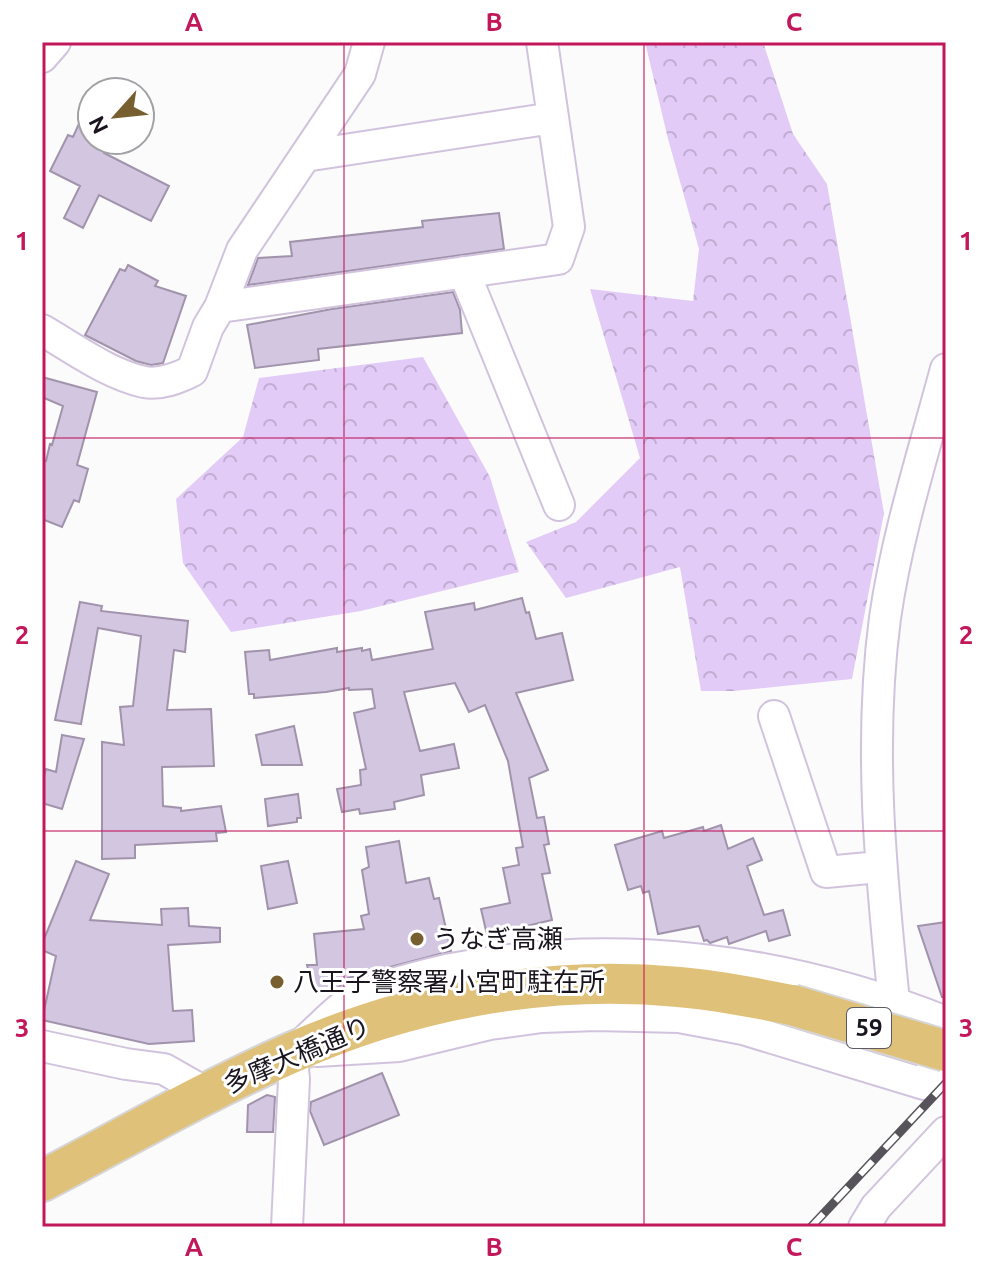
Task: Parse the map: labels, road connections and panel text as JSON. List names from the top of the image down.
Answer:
{
  "streets": {
    "main road": ["59", "多摩大橋通り"]
  },
  "places": ["うなぎ高瀬", "八王子警察署小宮町駐在所"],
  "north": "bottom left",
  "grid": {
    "columns": ["A", "B", "C"],
    "rows": ["1", "2", "3"]
  }
}
